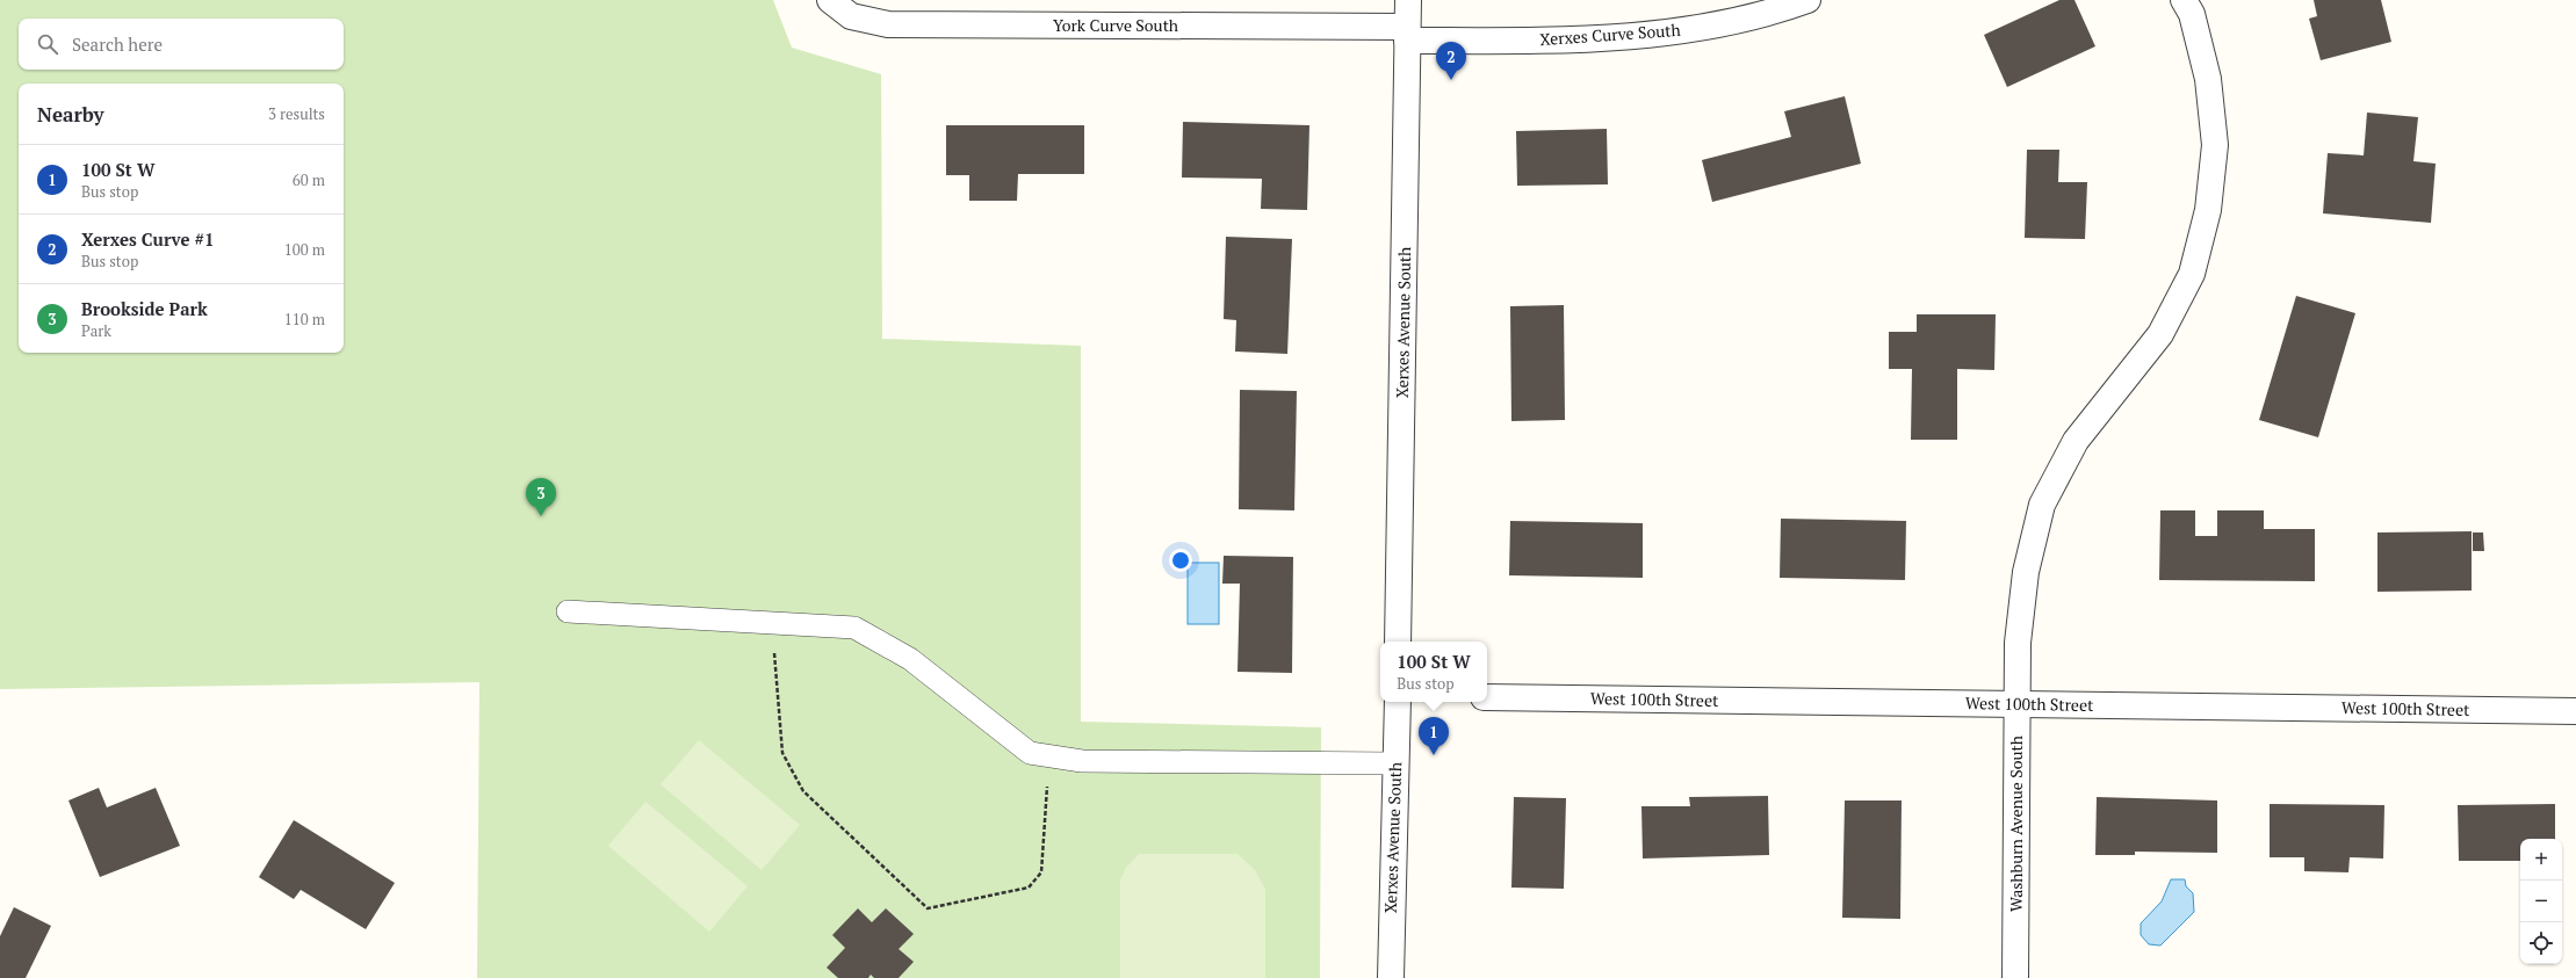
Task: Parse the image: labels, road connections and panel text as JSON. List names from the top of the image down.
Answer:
{
  "streets": {
    "street": [
      "York Curve South",
      "Xerxes Curve South",
      "Xerxes Avenue South",
      "West 100th Street",
      "Washburn Avenue South"
    ]
  },
  "crossings": [
    ["York Curve South", "Xerxes Curve South"],
    ["York Curve South", "Xerxes Avenue South"],
    ["Xerxes Curve South", "Xerxes Avenue South"],
    ["West 100th Street", "Washburn Avenue South"]
  ],
  "page": {
    "search": "Search here",
    "pins": ["2", "3", "1"],
    "heading": ["Nearby", "3 results"],
    "list": [
      {
        "mark": "1",
        "name": "100 St W",
        "note": "Bus stop",
        "value": "60 m"
      },
      {
        "mark": "2",
        "name": "Xerxes Curve #1",
        "note": "Bus stop",
        "value": "100 m"
      },
      {
        "mark": "3",
        "name": "Brookside Park",
        "note": "Park",
        "value": "110 m"
      }
    ],
    "popup": ["100 St W", "Bus stop"],
    "map_buttons": ["+", "−"]
  }
}
